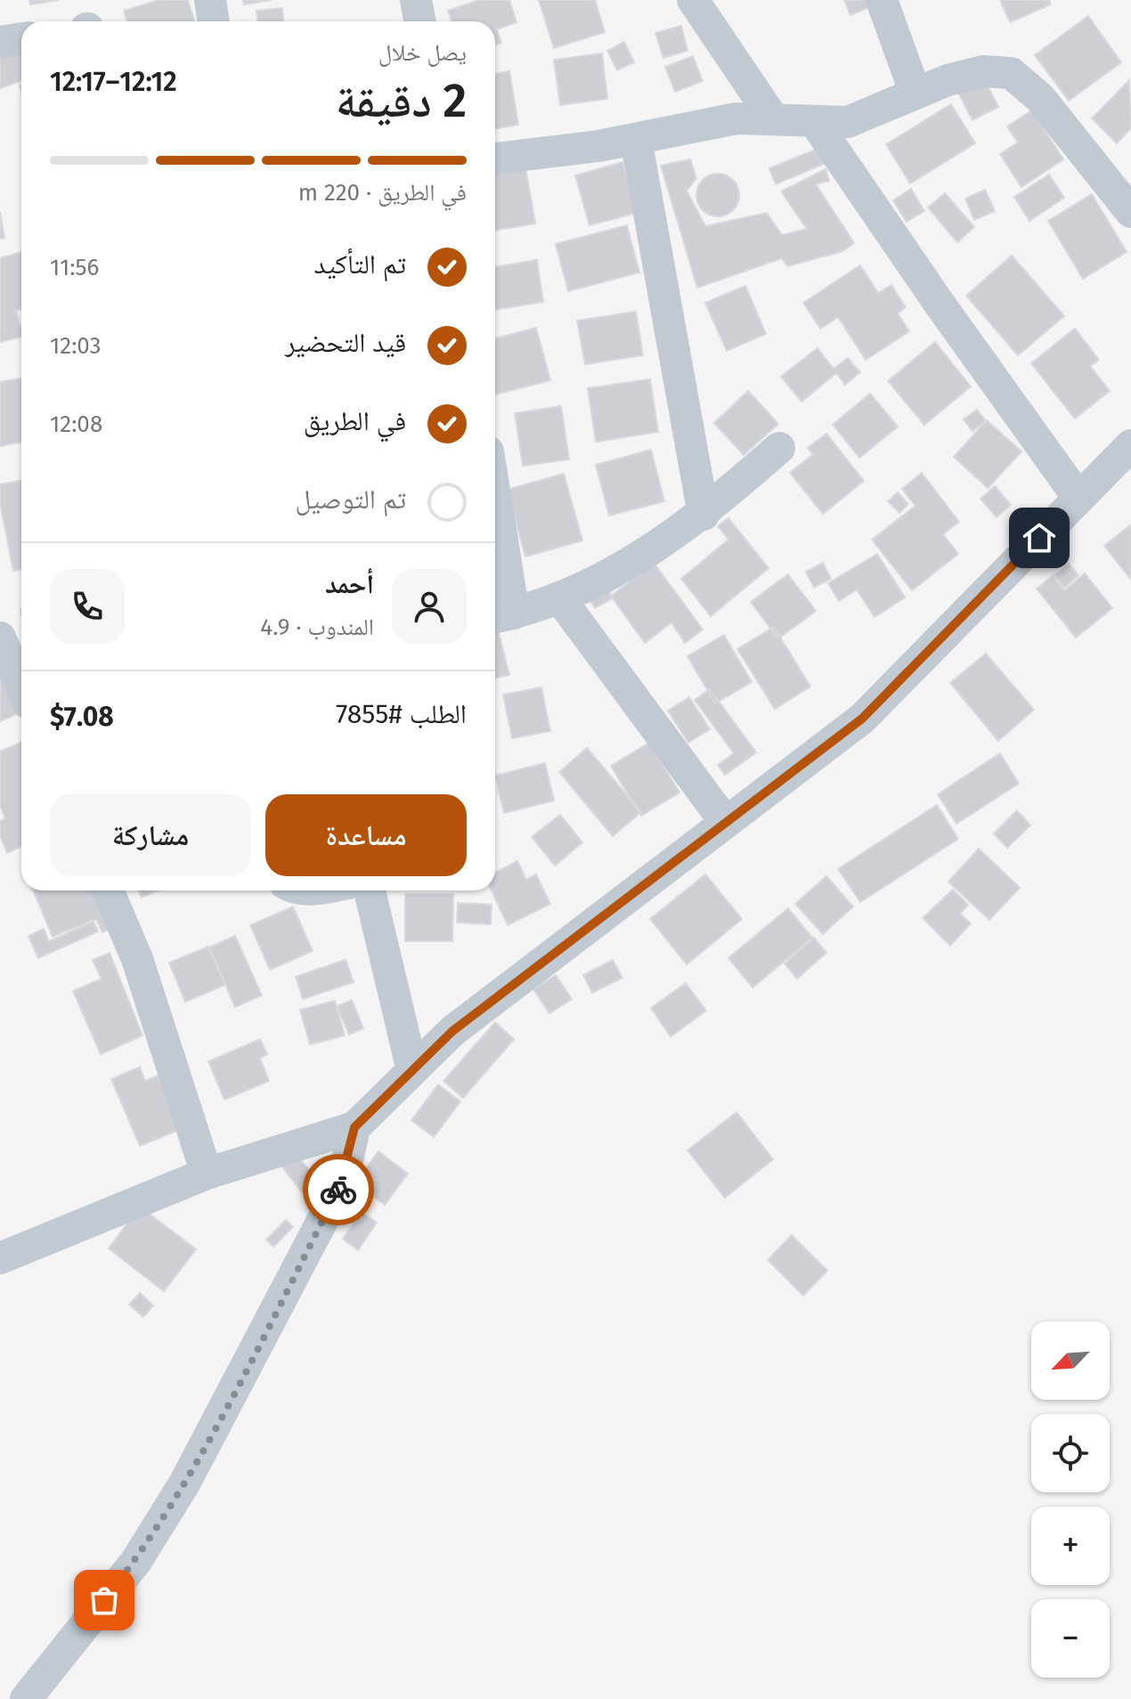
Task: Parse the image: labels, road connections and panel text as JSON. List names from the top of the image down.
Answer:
{
  "north": "bottom left",
  "page": {
    "heading": ["2 دقيقة", "يصل خلال", "12:12–12:17"],
    "panel": [
      "أحمد",
      "المندوب · 4.9",
      "الطلب #7855",
      "$7.08"
    ],
    "bar": "في الطريق · 220 m",
    "list": [
      ["تم التأكيد", "11:56"],
      ["قيد التحضير", "12:03"],
      ["في الطريق", "12:08"],
      "تم التوصيل"
    ],
    "buttons": ["مساعدة", "مشاركة"],
    "map_buttons": ["+", "−"]
  }
}
